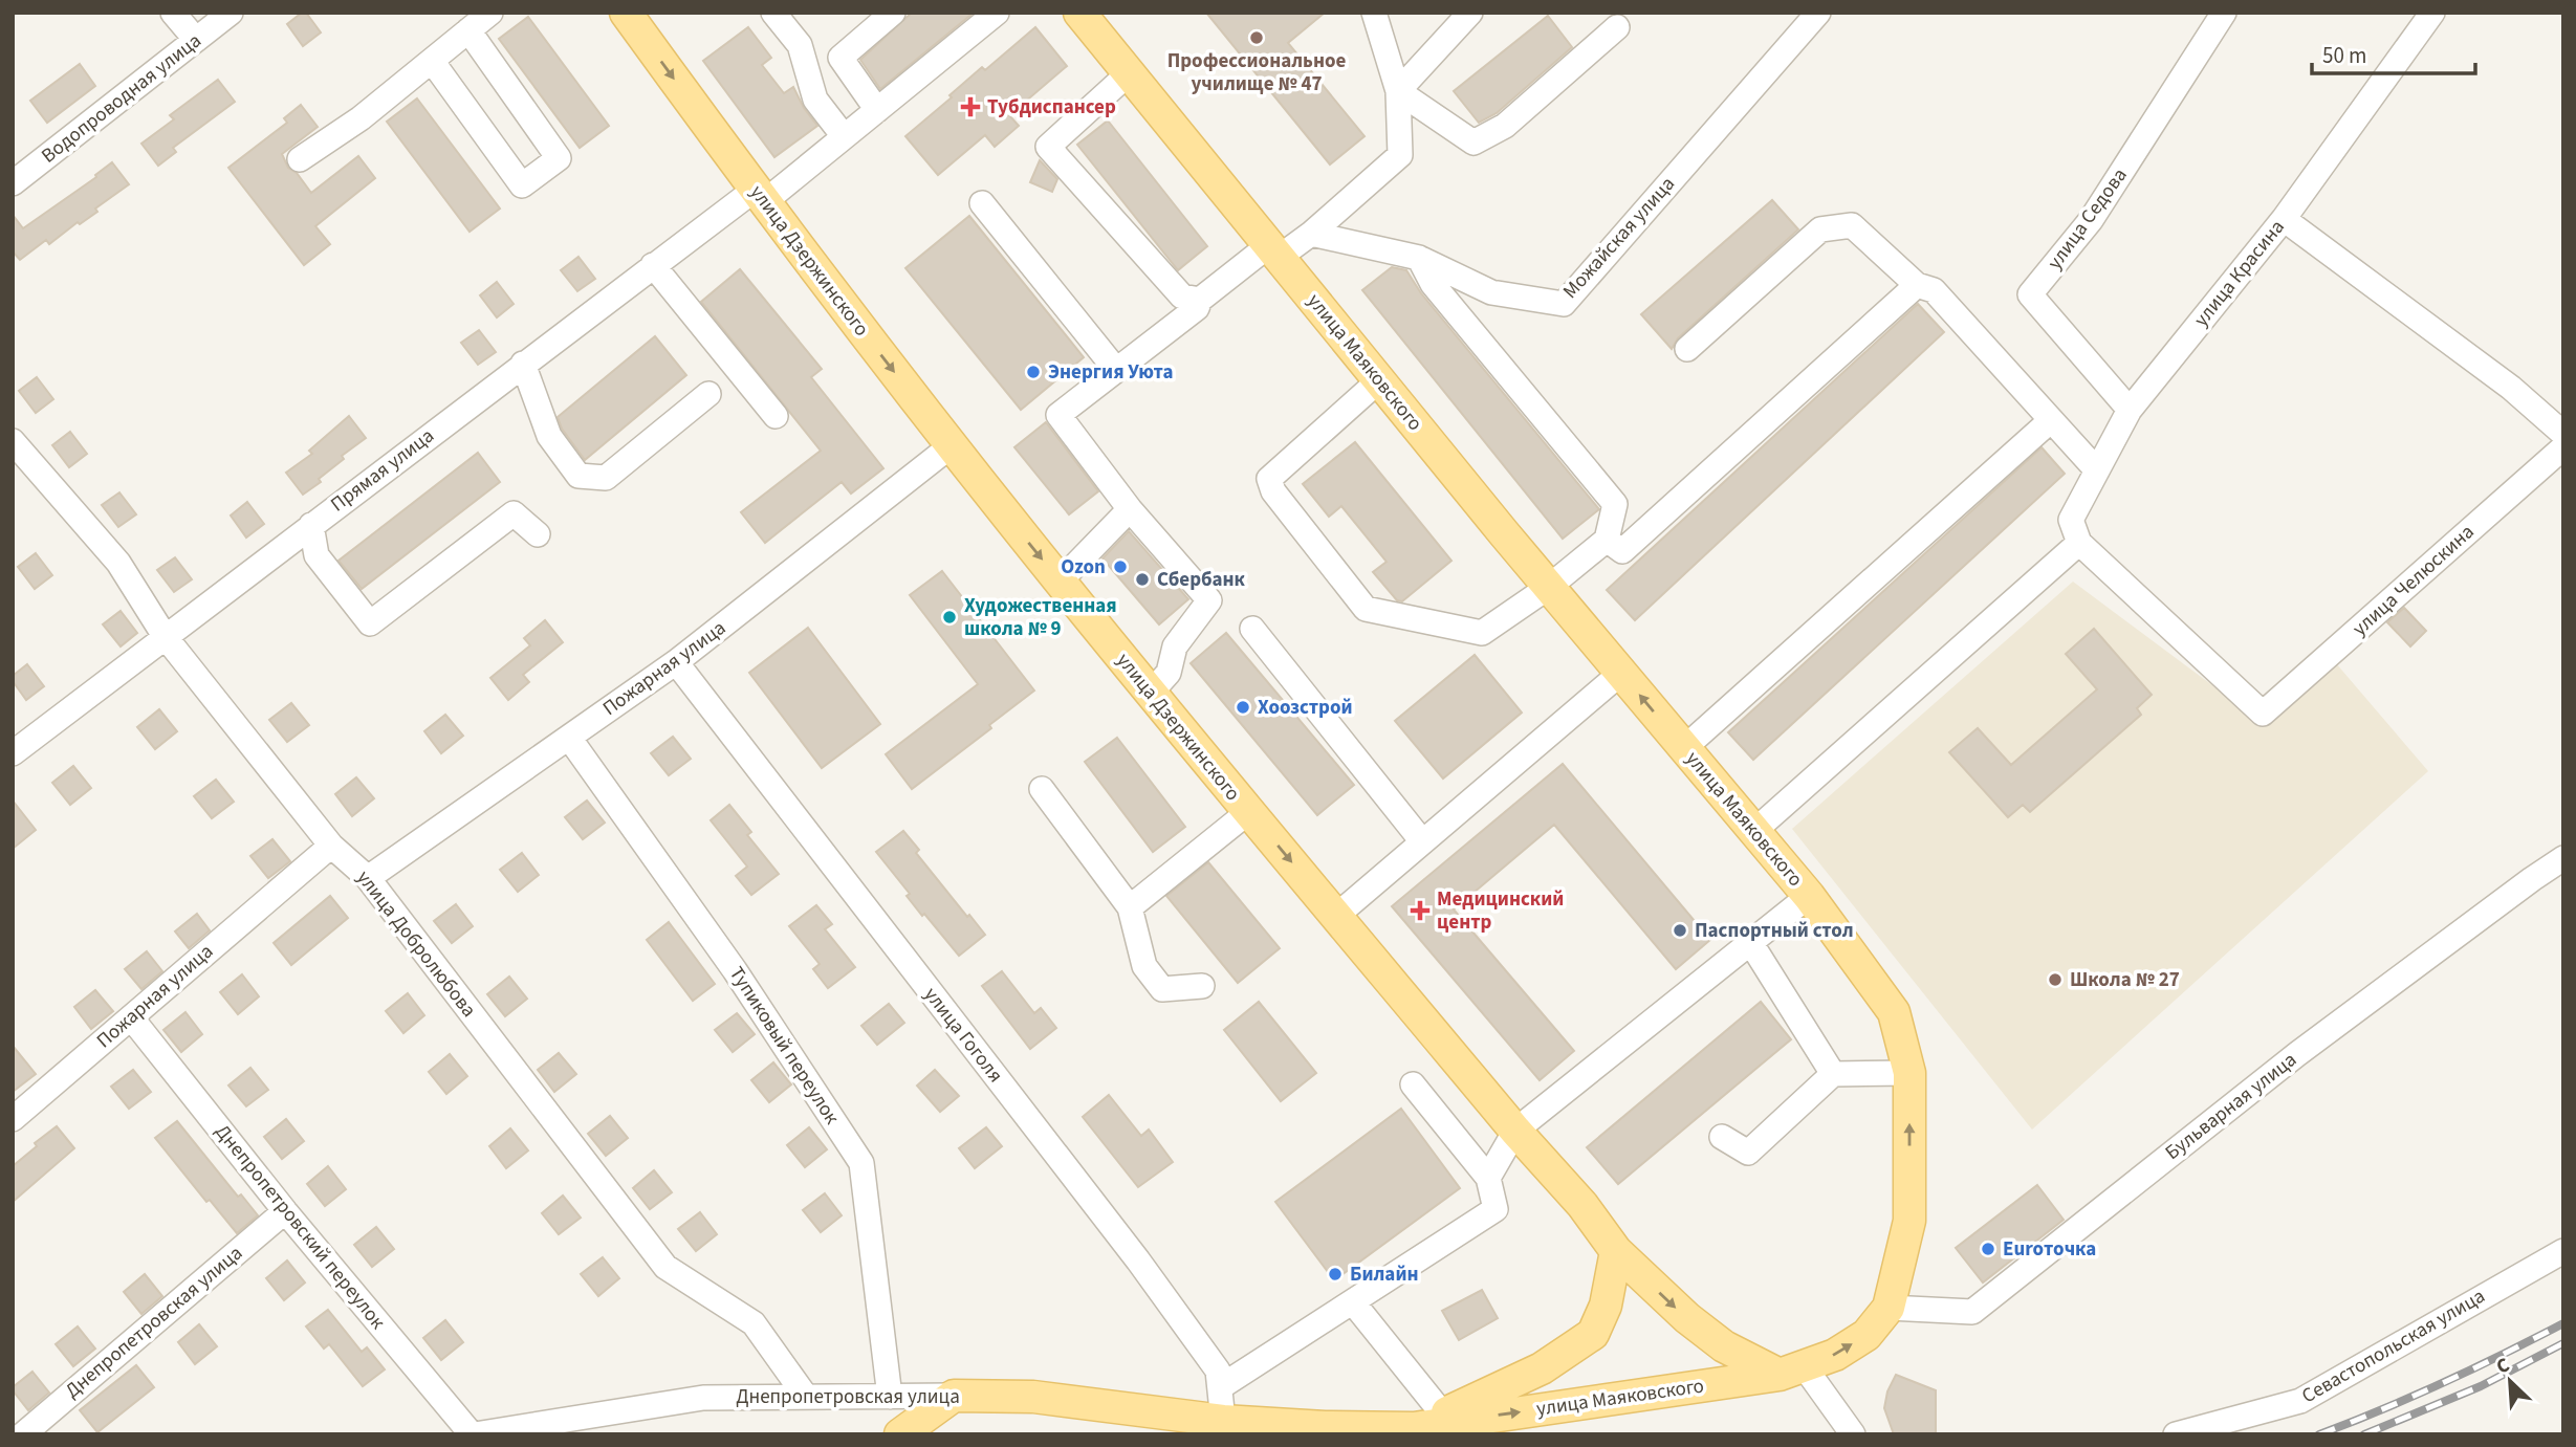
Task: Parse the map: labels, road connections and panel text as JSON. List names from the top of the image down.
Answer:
{
  "streets": {
    "main road": ["улица Дзержинского", "улица Маяковского", "Днепропетровская улица"],
    "street": [
      "Водопроводная улица",
      "улица Седова",
      "Можайская улица",
      "улица Красина",
      "Прямая улица",
      "улица Челюскина",
      "Пожарная улица",
      "улица Добролюбова",
      "улица Гоголя",
      "Тупиковый переулок",
      "Бульварная улица",
      "Днепропетровский переулок",
      "Севастопольская улица"
    ]
  },
  "crossings": [
    ["улица Седова", "улица Красина"],
    ["улица Дзержинского", "улица Маяковского"],
    ["улица Дзержинского", "Прямая улица"],
    ["улица Дзержинского", "Пожарная улица"],
    ["улица Красина", "улица Челюскина"],
    ["улица Маяковского", "улица Гоголя"],
    ["улица Маяковского", "Бульварная улица"],
    ["улица Маяковского", "Днепропетровская улица"],
    ["Прямая улица", "улица Добролюбова"],
    ["Пожарная улица", "улица Добролюбова"],
    ["Пожарная улица", "улица Гоголя"],
    ["Пожарная улица", "Тупиковый переулок"],
    ["Пожарная улица", "Днепропетровский переулок"],
    ["улица Добролюбова", "Днепропетровская улица"],
    ["улица Гоголя", "Днепропетровская улица"],
    ["Тупиковый переулок", "Днепропетровская улица"],
    ["Днепропетровский переулок", "Днепропетровская улица"]
  ],
  "one_way": ["улица Дзержинского"],
  "places": {
    "other": [
      "Профессиональное училище № 47",
      "Энергия Уюта",
      "Ozon",
      "Сбербанк",
      "Художественная школа № 9",
      "Хоозстрой",
      "Паспортный стол",
      "Школа № 27",
      "Euroточка",
      "Билайн"
    ],
    "health": ["Тубдиспансер", "Медицинский центр"]
  },
  "scale_bar": "50 m",
  "north": "top left"
}
